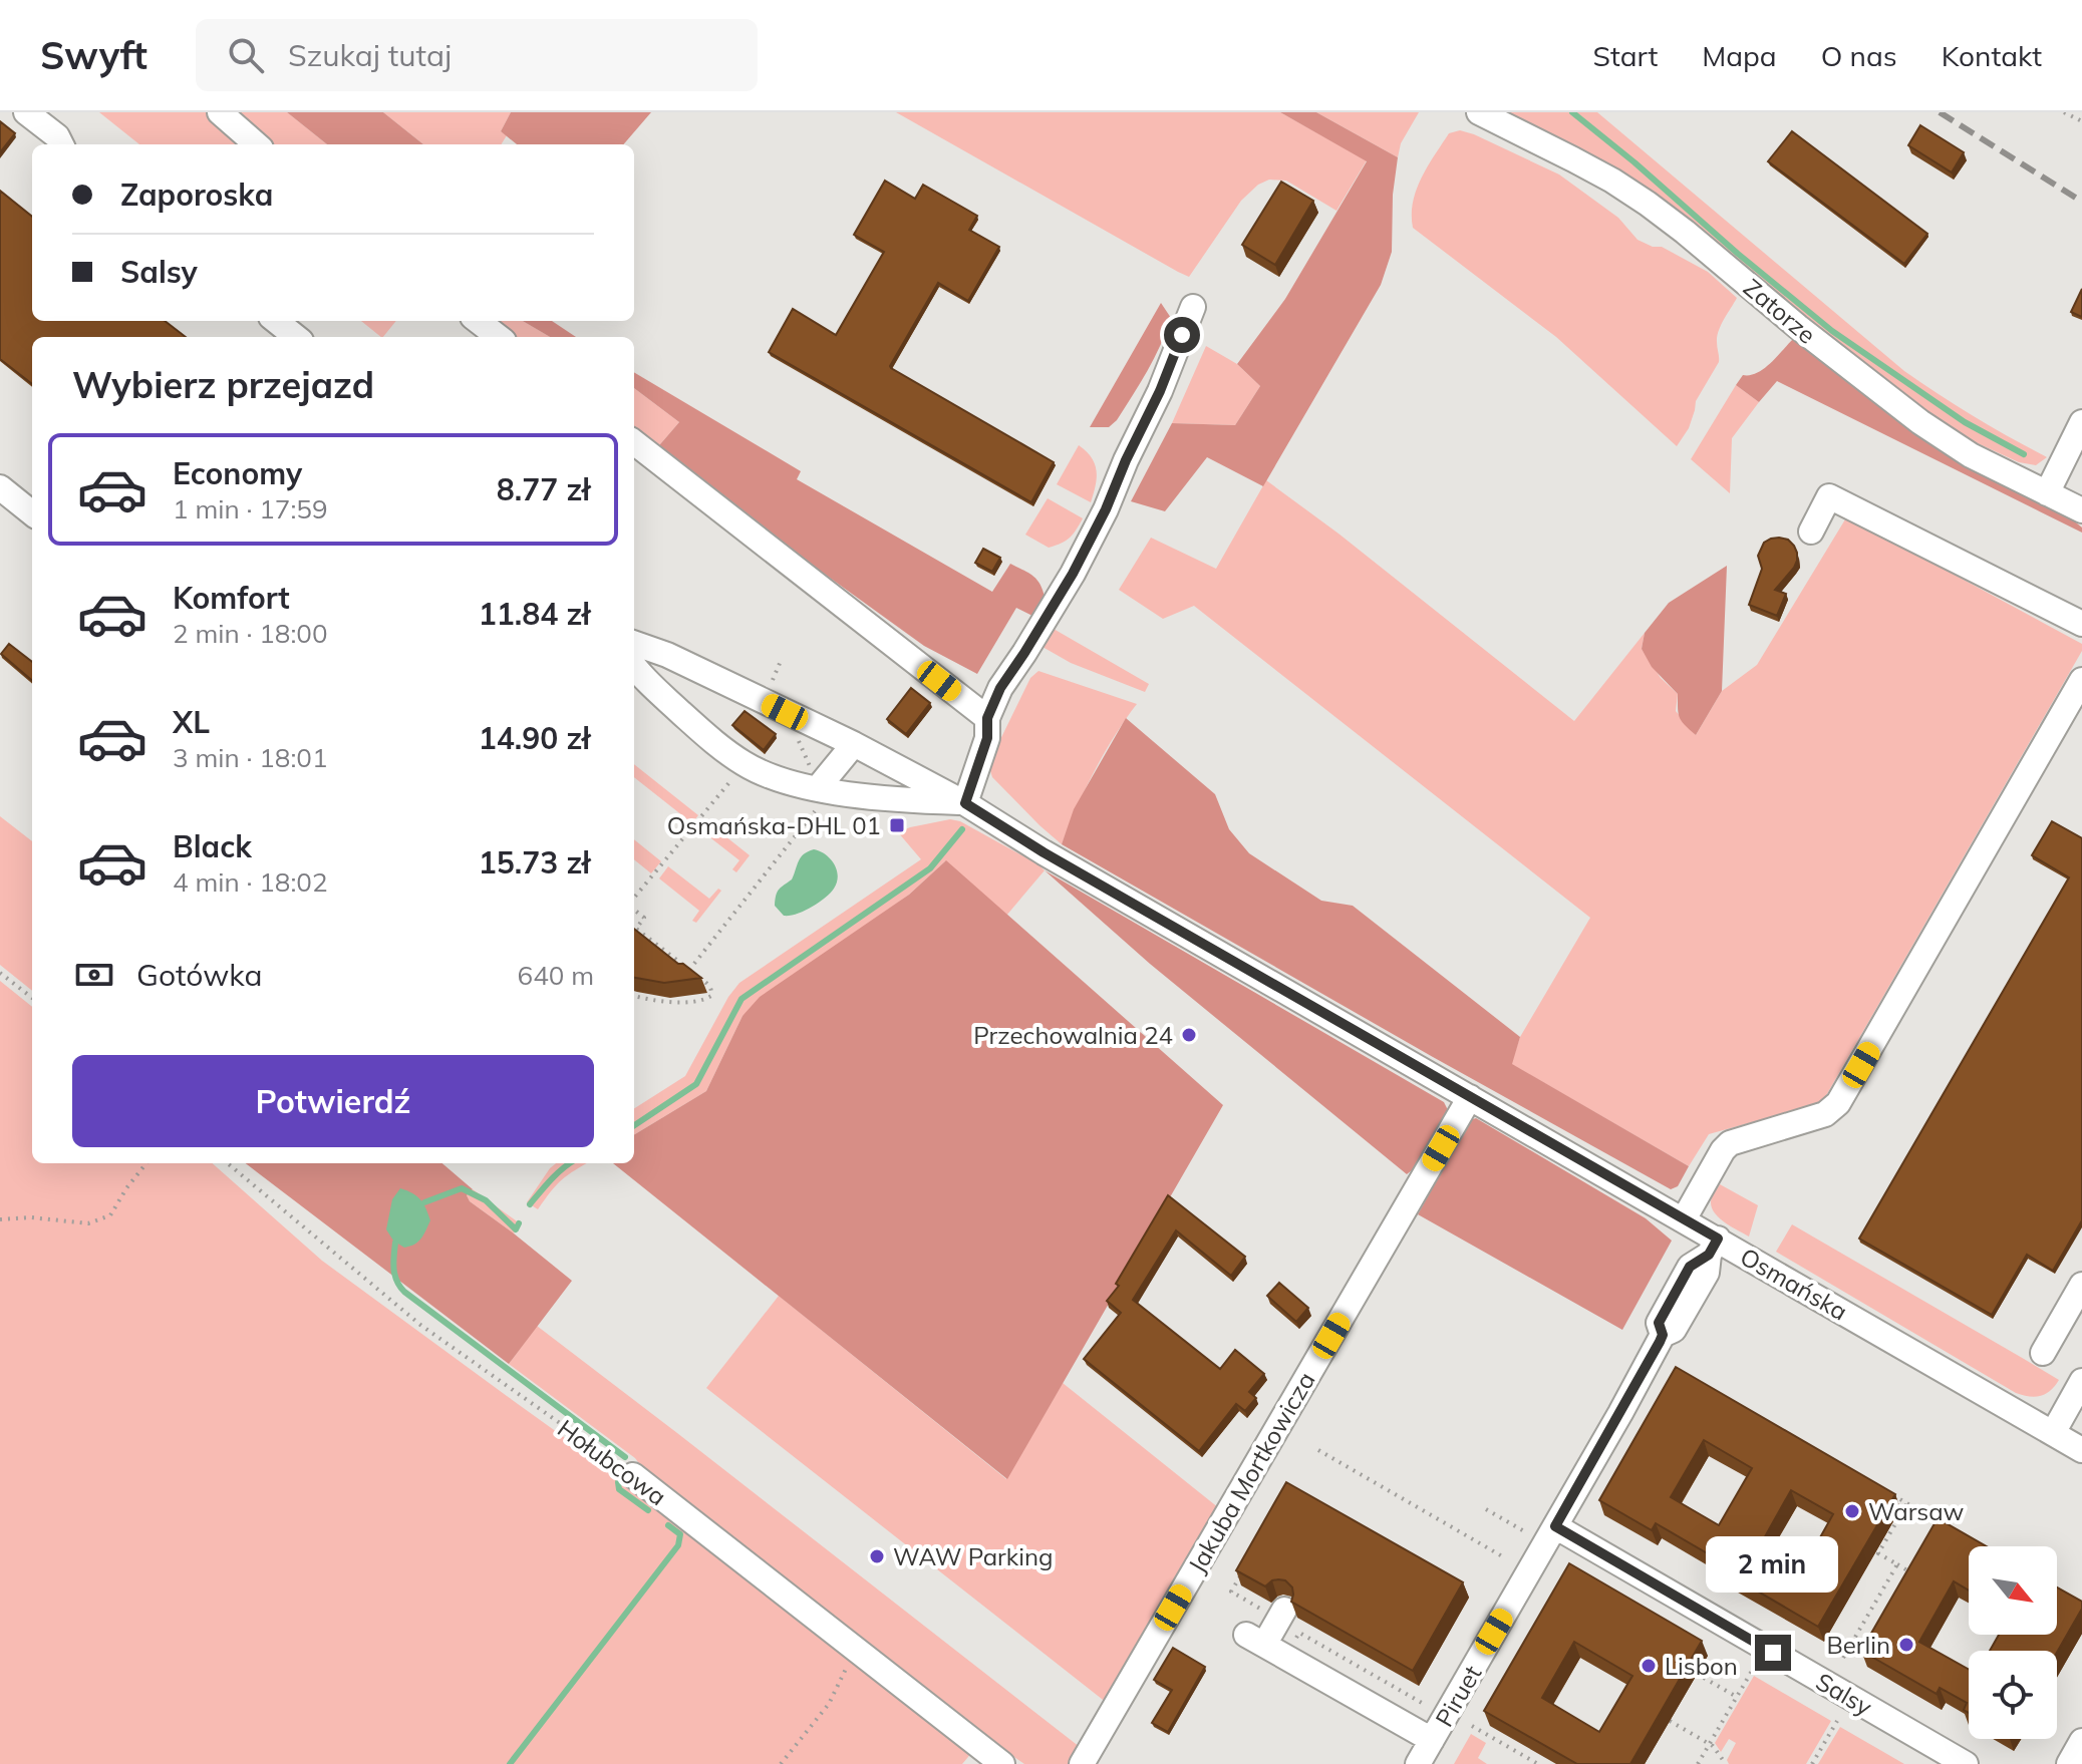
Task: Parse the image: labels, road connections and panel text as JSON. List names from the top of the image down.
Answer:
{
  "streets": {
    "street": [
      "Zatorze",
      "Osmańska",
      "Hołubcowa",
      "Jakuba Mortkowicza",
      "Salsy",
      "Piruet"
    ]
  },
  "crossings": [
    ["Osmańska", "Jakuba Mortkowicza"],
    ["Osmańska", "Piruet"],
    ["Salsy", "Piruet"]
  ],
  "places": {
    "transit": ["Osmańska-DHL 01"],
    "other": [
      "Przechowalnia 24",
      "Warsaw",
      "WAW Parking",
      "Berlin",
      "Lisbon"
    ]
  },
  "north": "bottom right",
  "page": {
    "header": "Swyft",
    "search": "Szukaj tutaj",
    "nav": [
      "Start",
      "Mapa",
      "O nas",
      "Kontakt"
    ],
    "banner": ["Zaporoska", "Salsy"],
    "heading": "Wybierz przejazd",
    "list": [
      {
        "name": "Economy",
        "note": "1 min · 17:59",
        "value": "8.77 zł"
      },
      {
        "name": "Komfort",
        "note": "2 min · 18:00",
        "value": "11.84 zł"
      },
      {
        "name": "XL",
        "note": "3 min · 18:01",
        "value": "14.90 zł"
      },
      {
        "name": "Black",
        "note": "4 min · 18:02",
        "value": "15.73 zł"
      }
    ],
    "pay": ["Gotówka", "640 m"],
    "buttons": "Potwierdź",
    "bubble": "2 min"
  }
}
